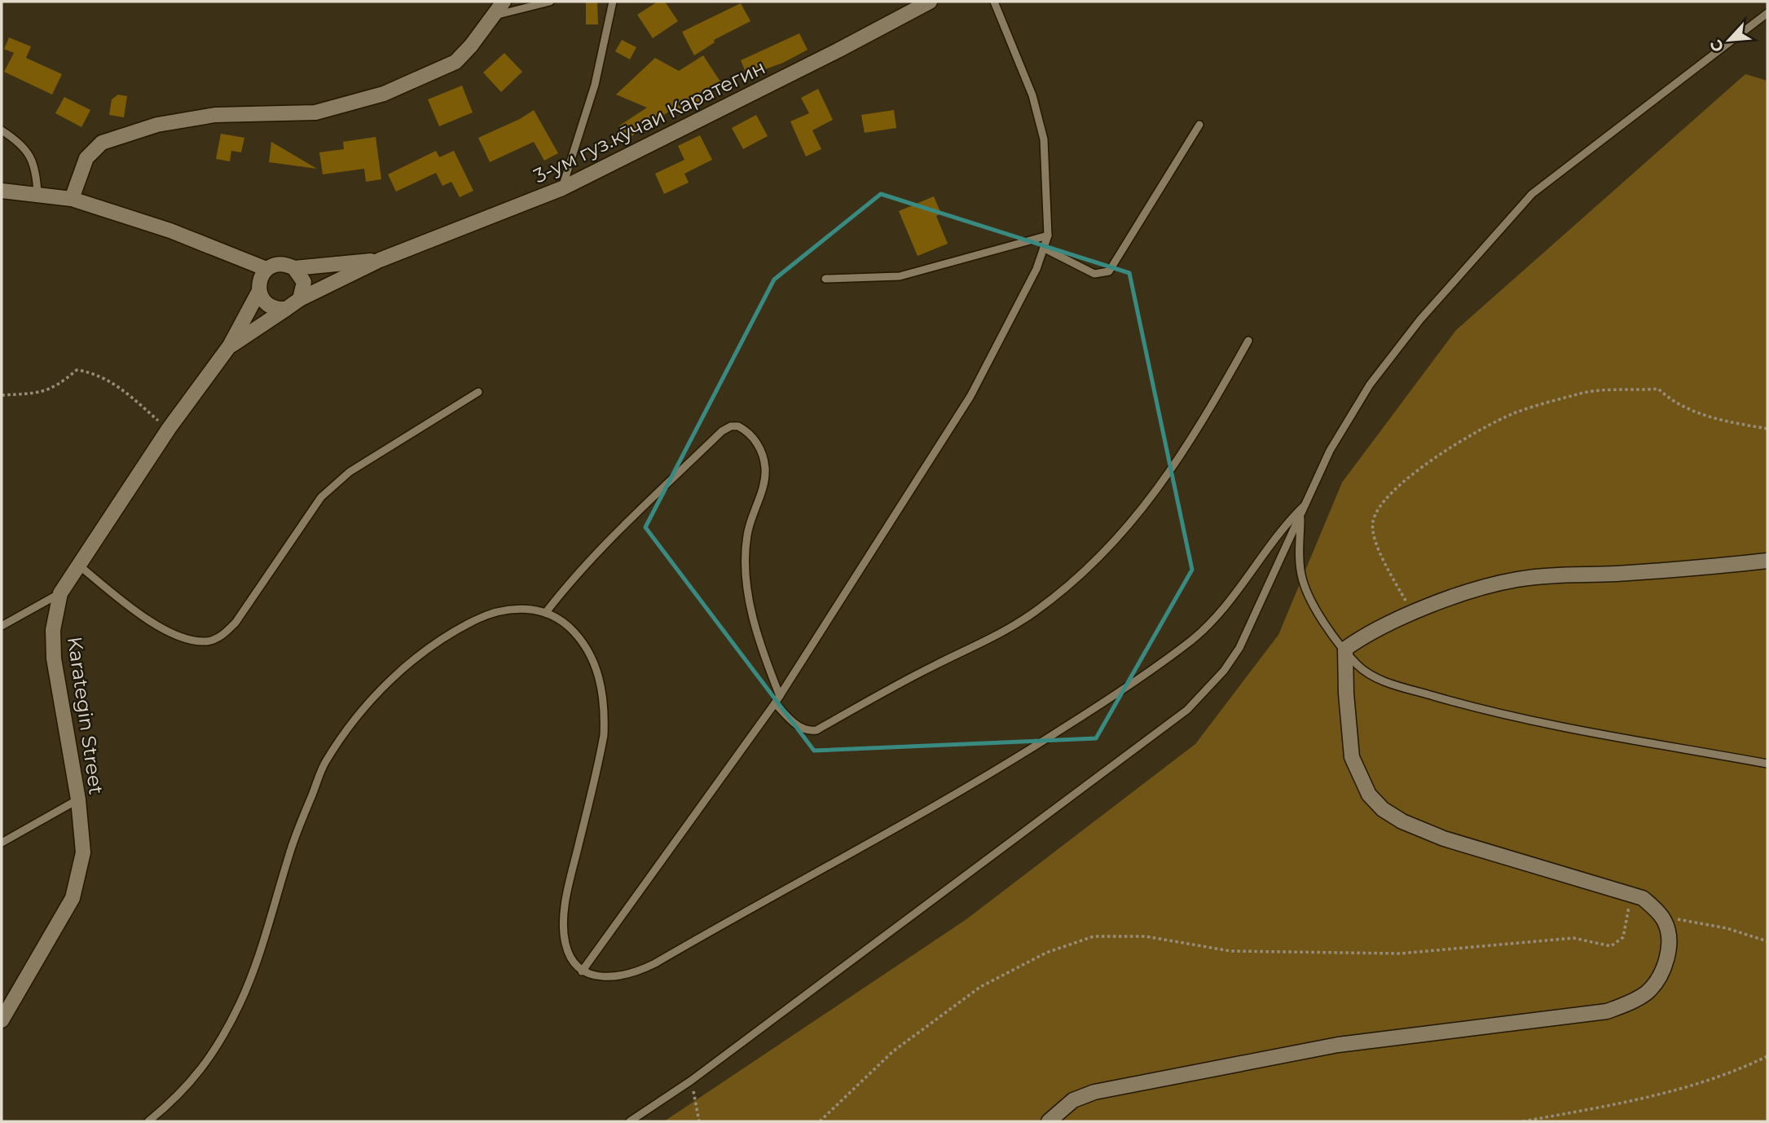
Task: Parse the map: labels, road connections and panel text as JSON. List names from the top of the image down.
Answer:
{
  "streets": {
    "street": ["3-ум гуз.кӯчаи Каратегин", "Karategin Street"]
  },
  "crossings": [
    ["3-ум гуз.кӯчаи Каратегин", "Karategin Street"]
  ],
  "north": "bottom left"
}
